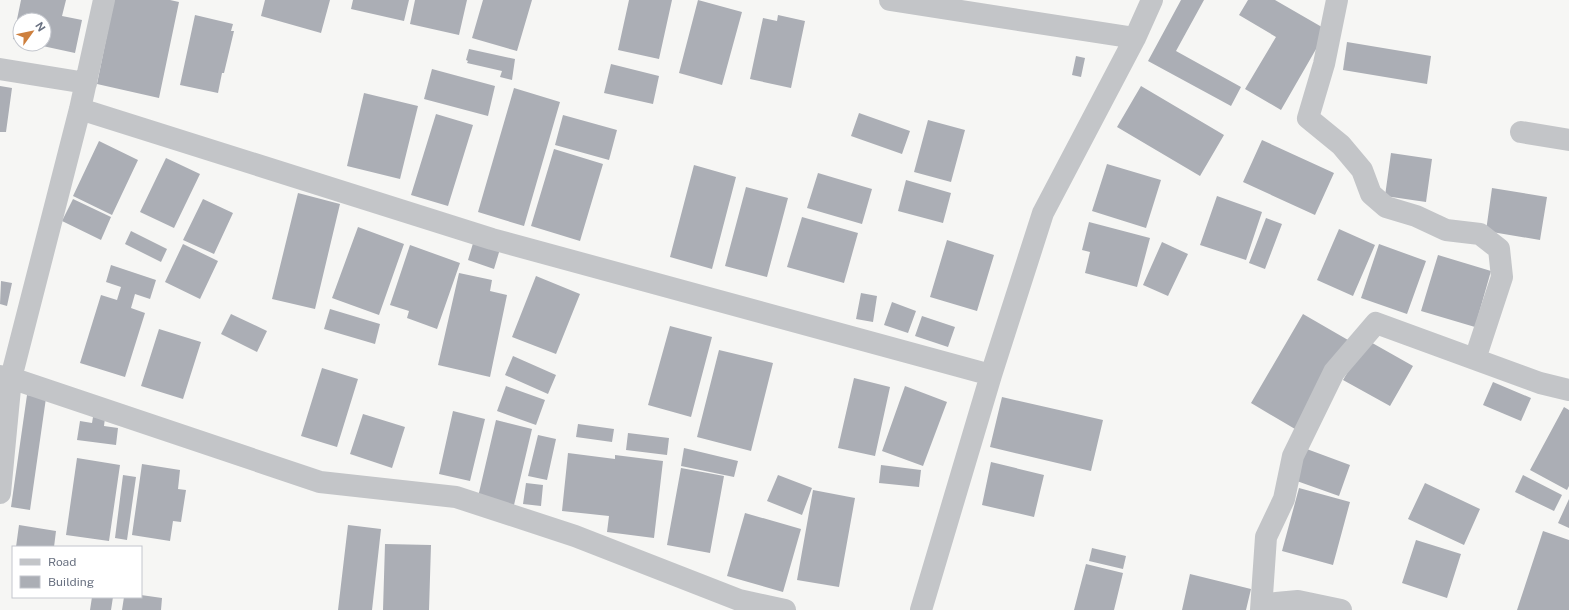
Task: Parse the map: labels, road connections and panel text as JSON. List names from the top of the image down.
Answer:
{
  "legend": ["Road", "Building"],
  "north": "top right"
}
